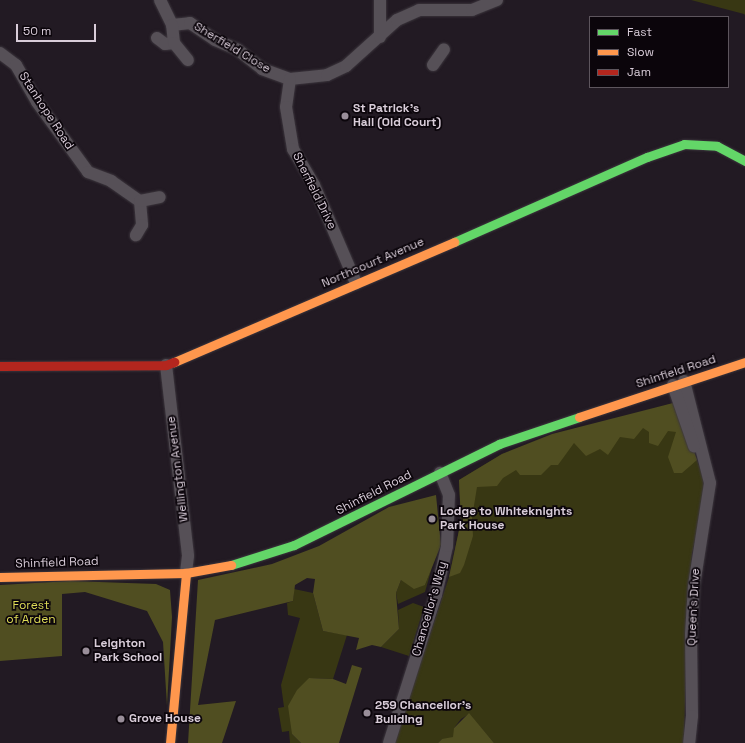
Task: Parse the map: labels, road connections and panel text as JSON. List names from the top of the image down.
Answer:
{
  "streets": {
    "street": [
      "Sherfield Close",
      "Stanhope Road",
      "Sherfield Drive",
      "Northcourt Avenue",
      "Shinfield Road",
      "Wellington Avenue",
      "Queen's Drive",
      "Chancellor's Way"
    ]
  },
  "crossings": [
    ["Sherfield Close", "Sherfield Drive"],
    ["Sherfield Drive", "Northcourt Avenue"],
    ["Northcourt Avenue", "Wellington Avenue"],
    ["Shinfield Road", "Wellington Avenue"],
    ["Shinfield Road", "Queen's Drive"],
    ["Shinfield Road", "Chancellor's Way"]
  ],
  "parks": ["Forest of Arden"],
  "places": [
    "St Patrick's Hall (Old Court)",
    "Lodge to Whiteknights Park House",
    "Leighton Park School",
    "259 Chancellor’s Building",
    "Grove House"
  ],
  "legend": ["Fast", "Slow", "Jam"],
  "scale_bar": "50 m"
}
